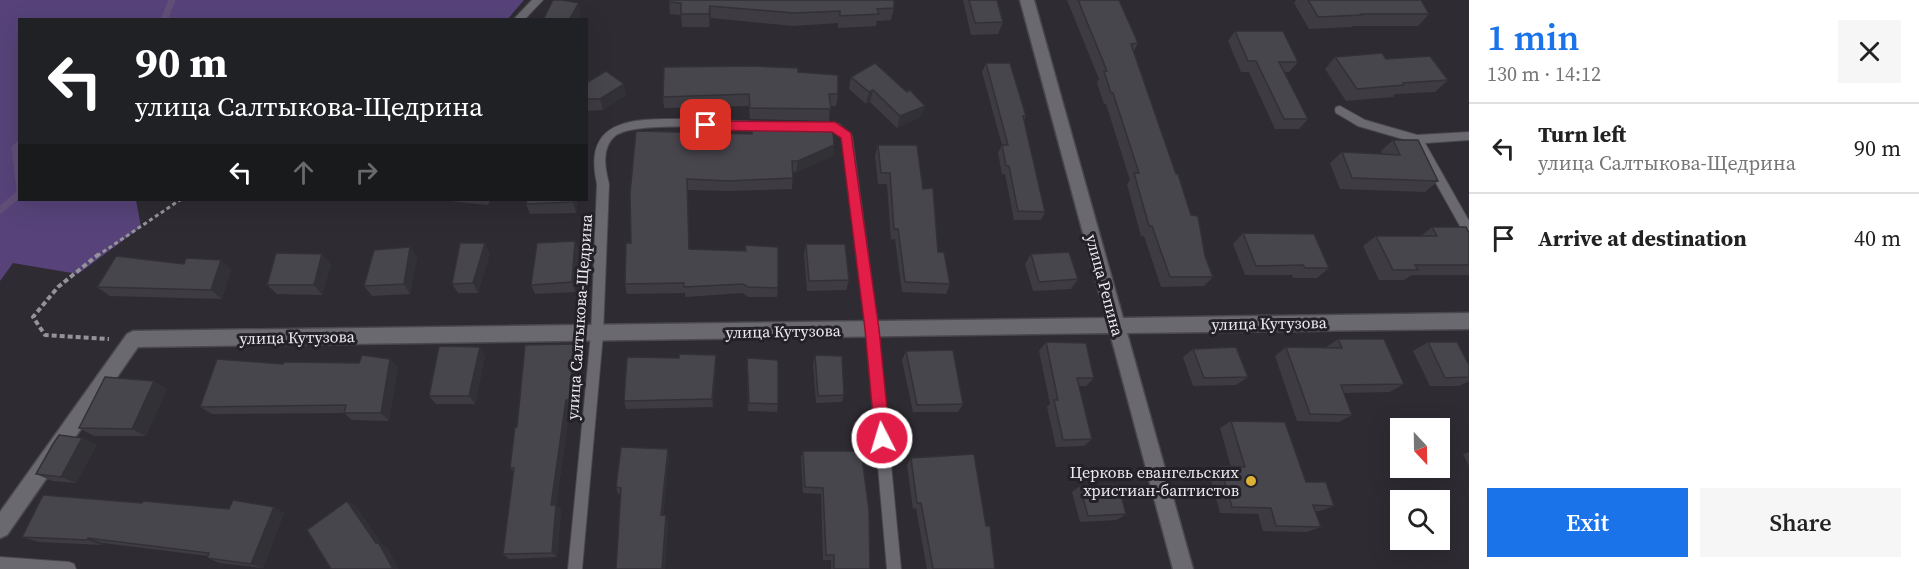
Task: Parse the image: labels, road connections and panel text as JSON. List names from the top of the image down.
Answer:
{
  "streets": {
    "street": ["улица Репина", "улица Кутузова"],
    "lane": ["улица Салтыкова-Щедрина"]
  },
  "crossings": [
    ["улица Репина", "улица Кутузова"],
    ["улица Салтыкова-Щедрина", "улица Кутузова"]
  ],
  "places": ["Церковь евангельских христиан-баптистов"],
  "north": "bottom",
  "page": {
    "heading": ["1 min", "130 m · 14:12"],
    "turn": ["90 m", "улица Салтыкова-Щедрина"],
    "list": [
      {
        "name": "Turn left",
        "note": "улица Салтыкова-Щедрина",
        "value": "90 m"
      },
      {
        "name": "Arrive at destination",
        "value": "40 m"
      }
    ],
    "buttons": ["Exit", "Share"]
  }
}
